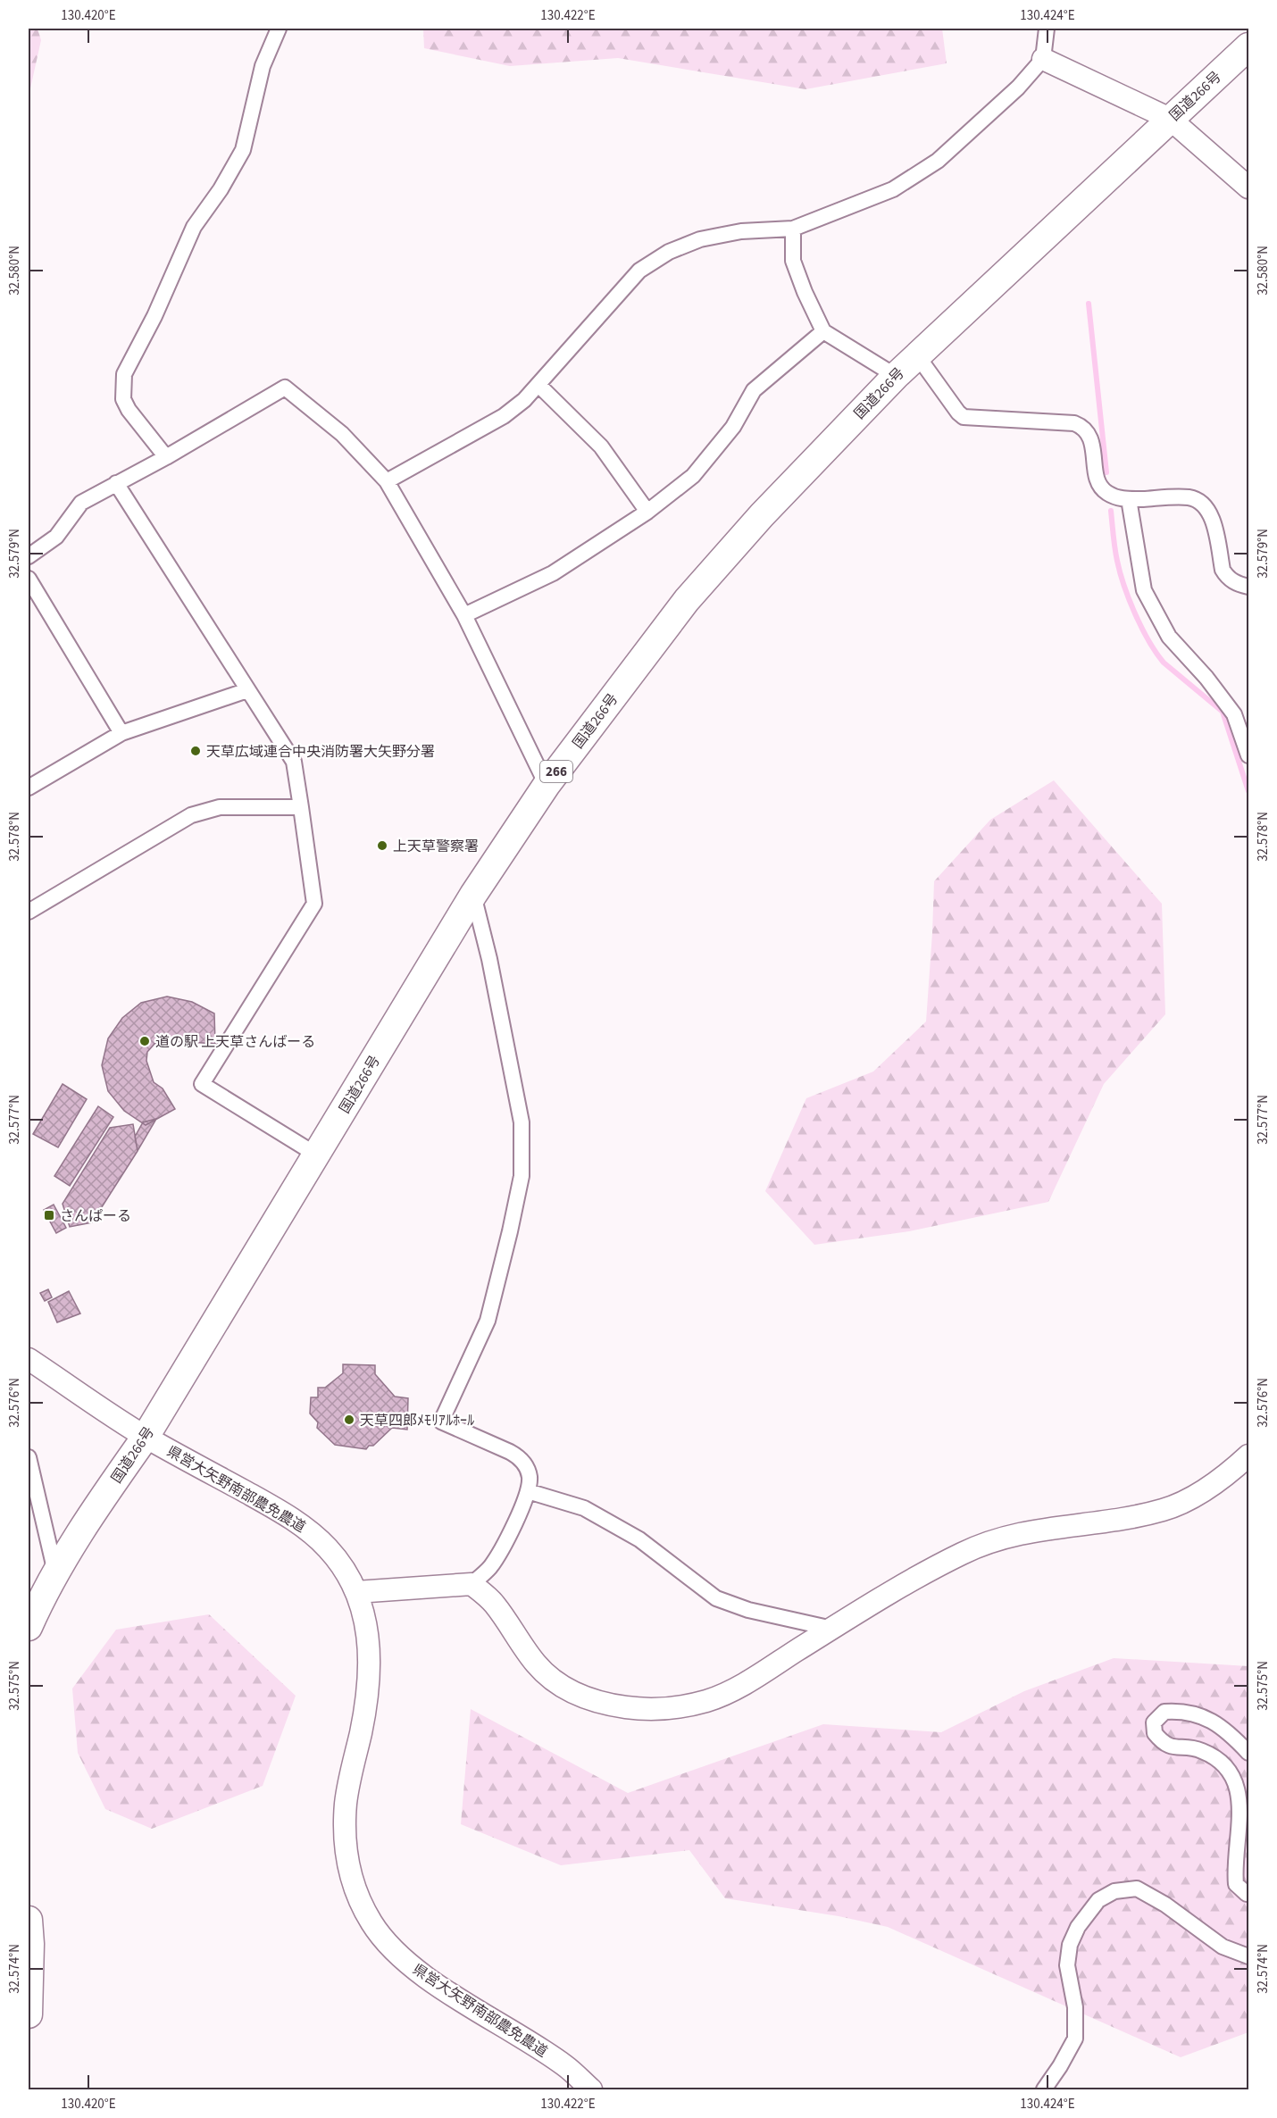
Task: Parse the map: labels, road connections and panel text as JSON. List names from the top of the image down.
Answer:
{
  "streets": {
    "highway": ["国道266号", "266"],
    "street": ["県営大矢野南部農免農道"]
  },
  "crossings": [
    ["国道266号", "県営大矢野南部農免農道"]
  ],
  "places": {
    "other": [
      "天草広域連合中央消防署大矢野分署",
      "上天草警察署",
      "道の駅 上天草さんばーる",
      "天草四郎ﾒﾓﾘｱﾙﾎｰﾙ"
    ],
    "transit": ["さんぱーる"]
  },
  "coordinates": [
    "130.420°E",
    "130.422°E",
    "130.424°E",
    "32.580°N",
    "32.579°N",
    "32.578°N",
    "32.577°N",
    "32.576°N",
    "32.575°N",
    "32.574°N"
  ]
}
